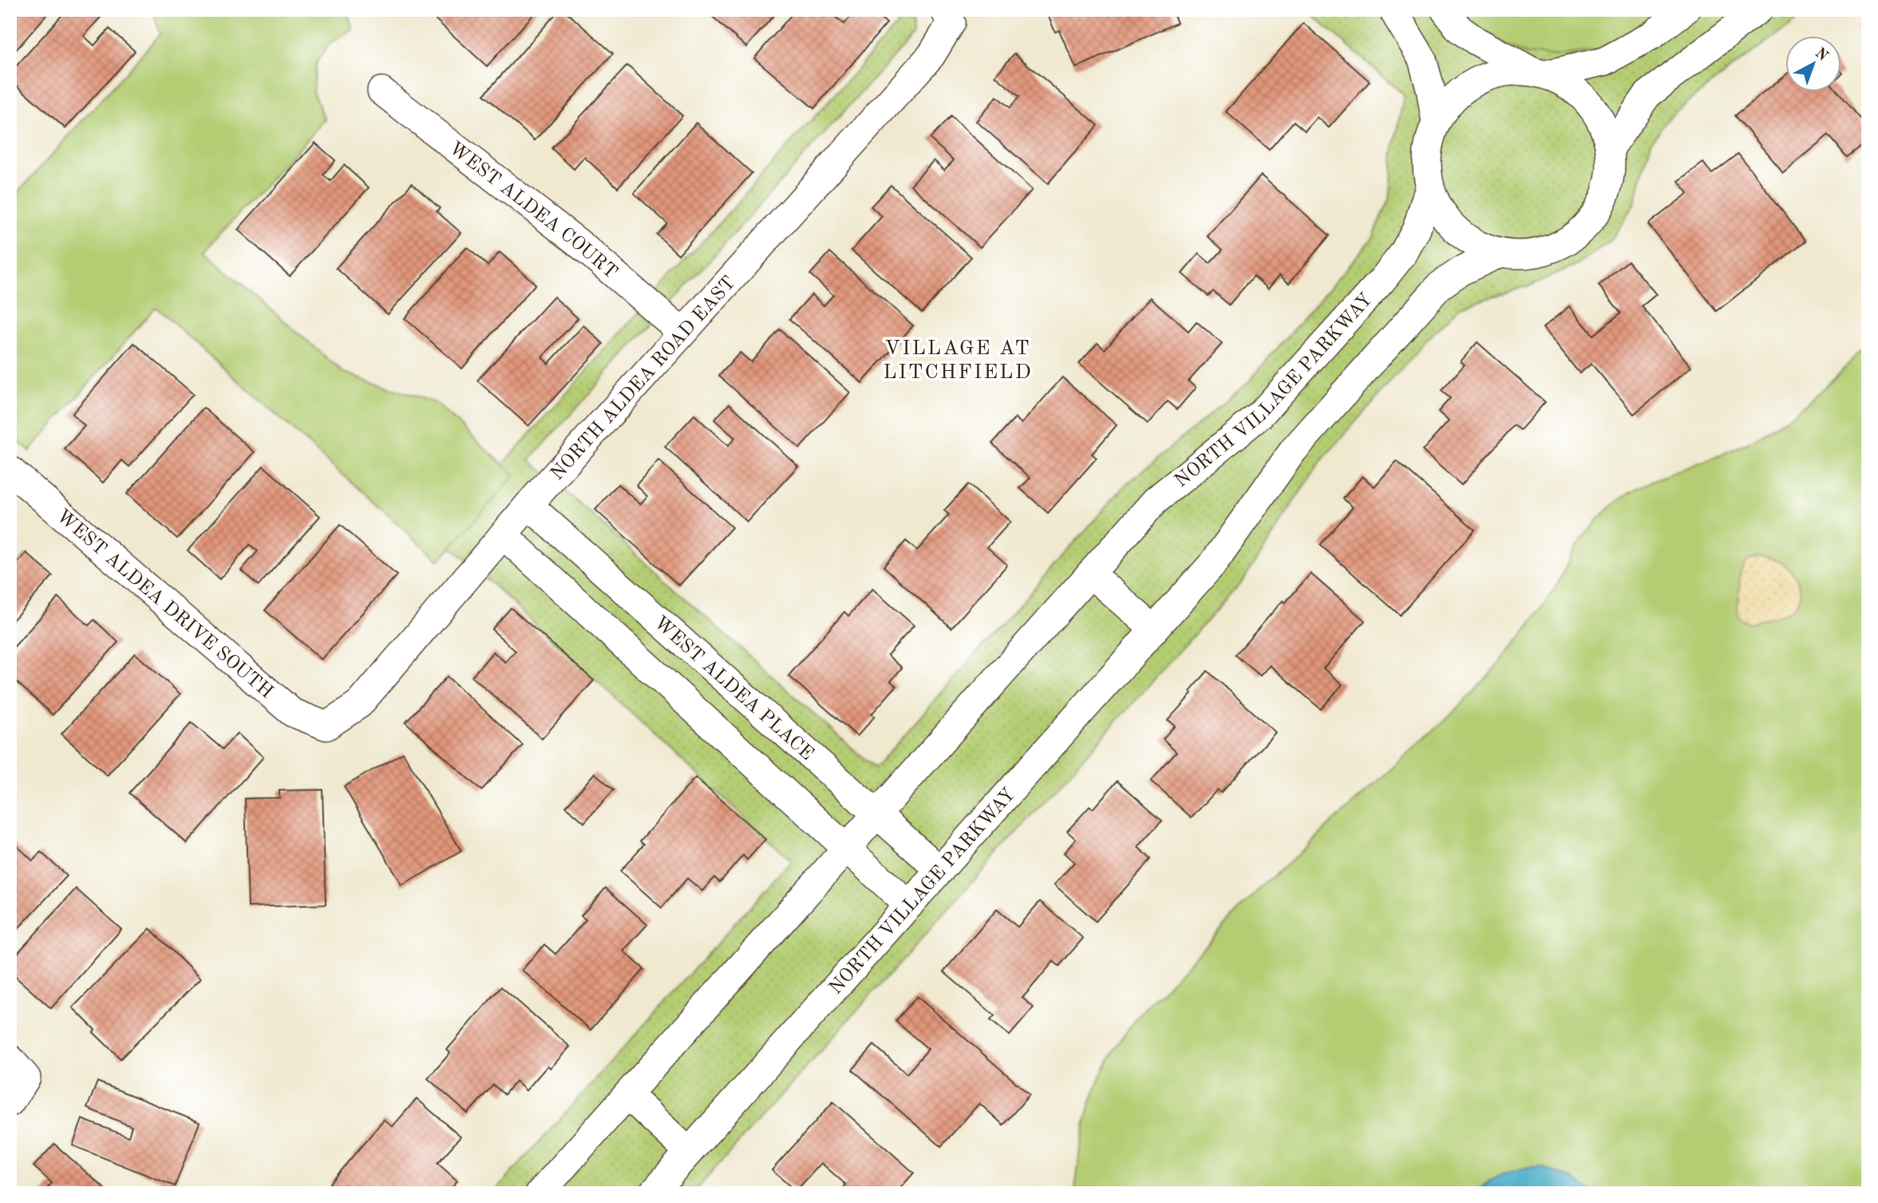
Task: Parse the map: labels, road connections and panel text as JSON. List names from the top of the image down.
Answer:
{
  "streets": {
    "street": [
      "WEST ALDEA COURT",
      "NORTH ALDEA ROAD EAST",
      "NORTH VILLAGE PARKWAY",
      "WEST ALDEA DRIVE SOUTH",
      "WEST ALDEA PLACE"
    ]
  },
  "crossings": [
    ["WEST ALDEA COURT", "NORTH ALDEA ROAD EAST"],
    ["NORTH ALDEA ROAD EAST", "WEST ALDEA DRIVE SOUTH"],
    ["NORTH ALDEA ROAD EAST", "WEST ALDEA PLACE"],
    ["NORTH VILLAGE PARKWAY", "WEST ALDEA PLACE"]
  ],
  "districts": ["VILLAGE AT LITCHFIELD"],
  "north": "top right"
}
